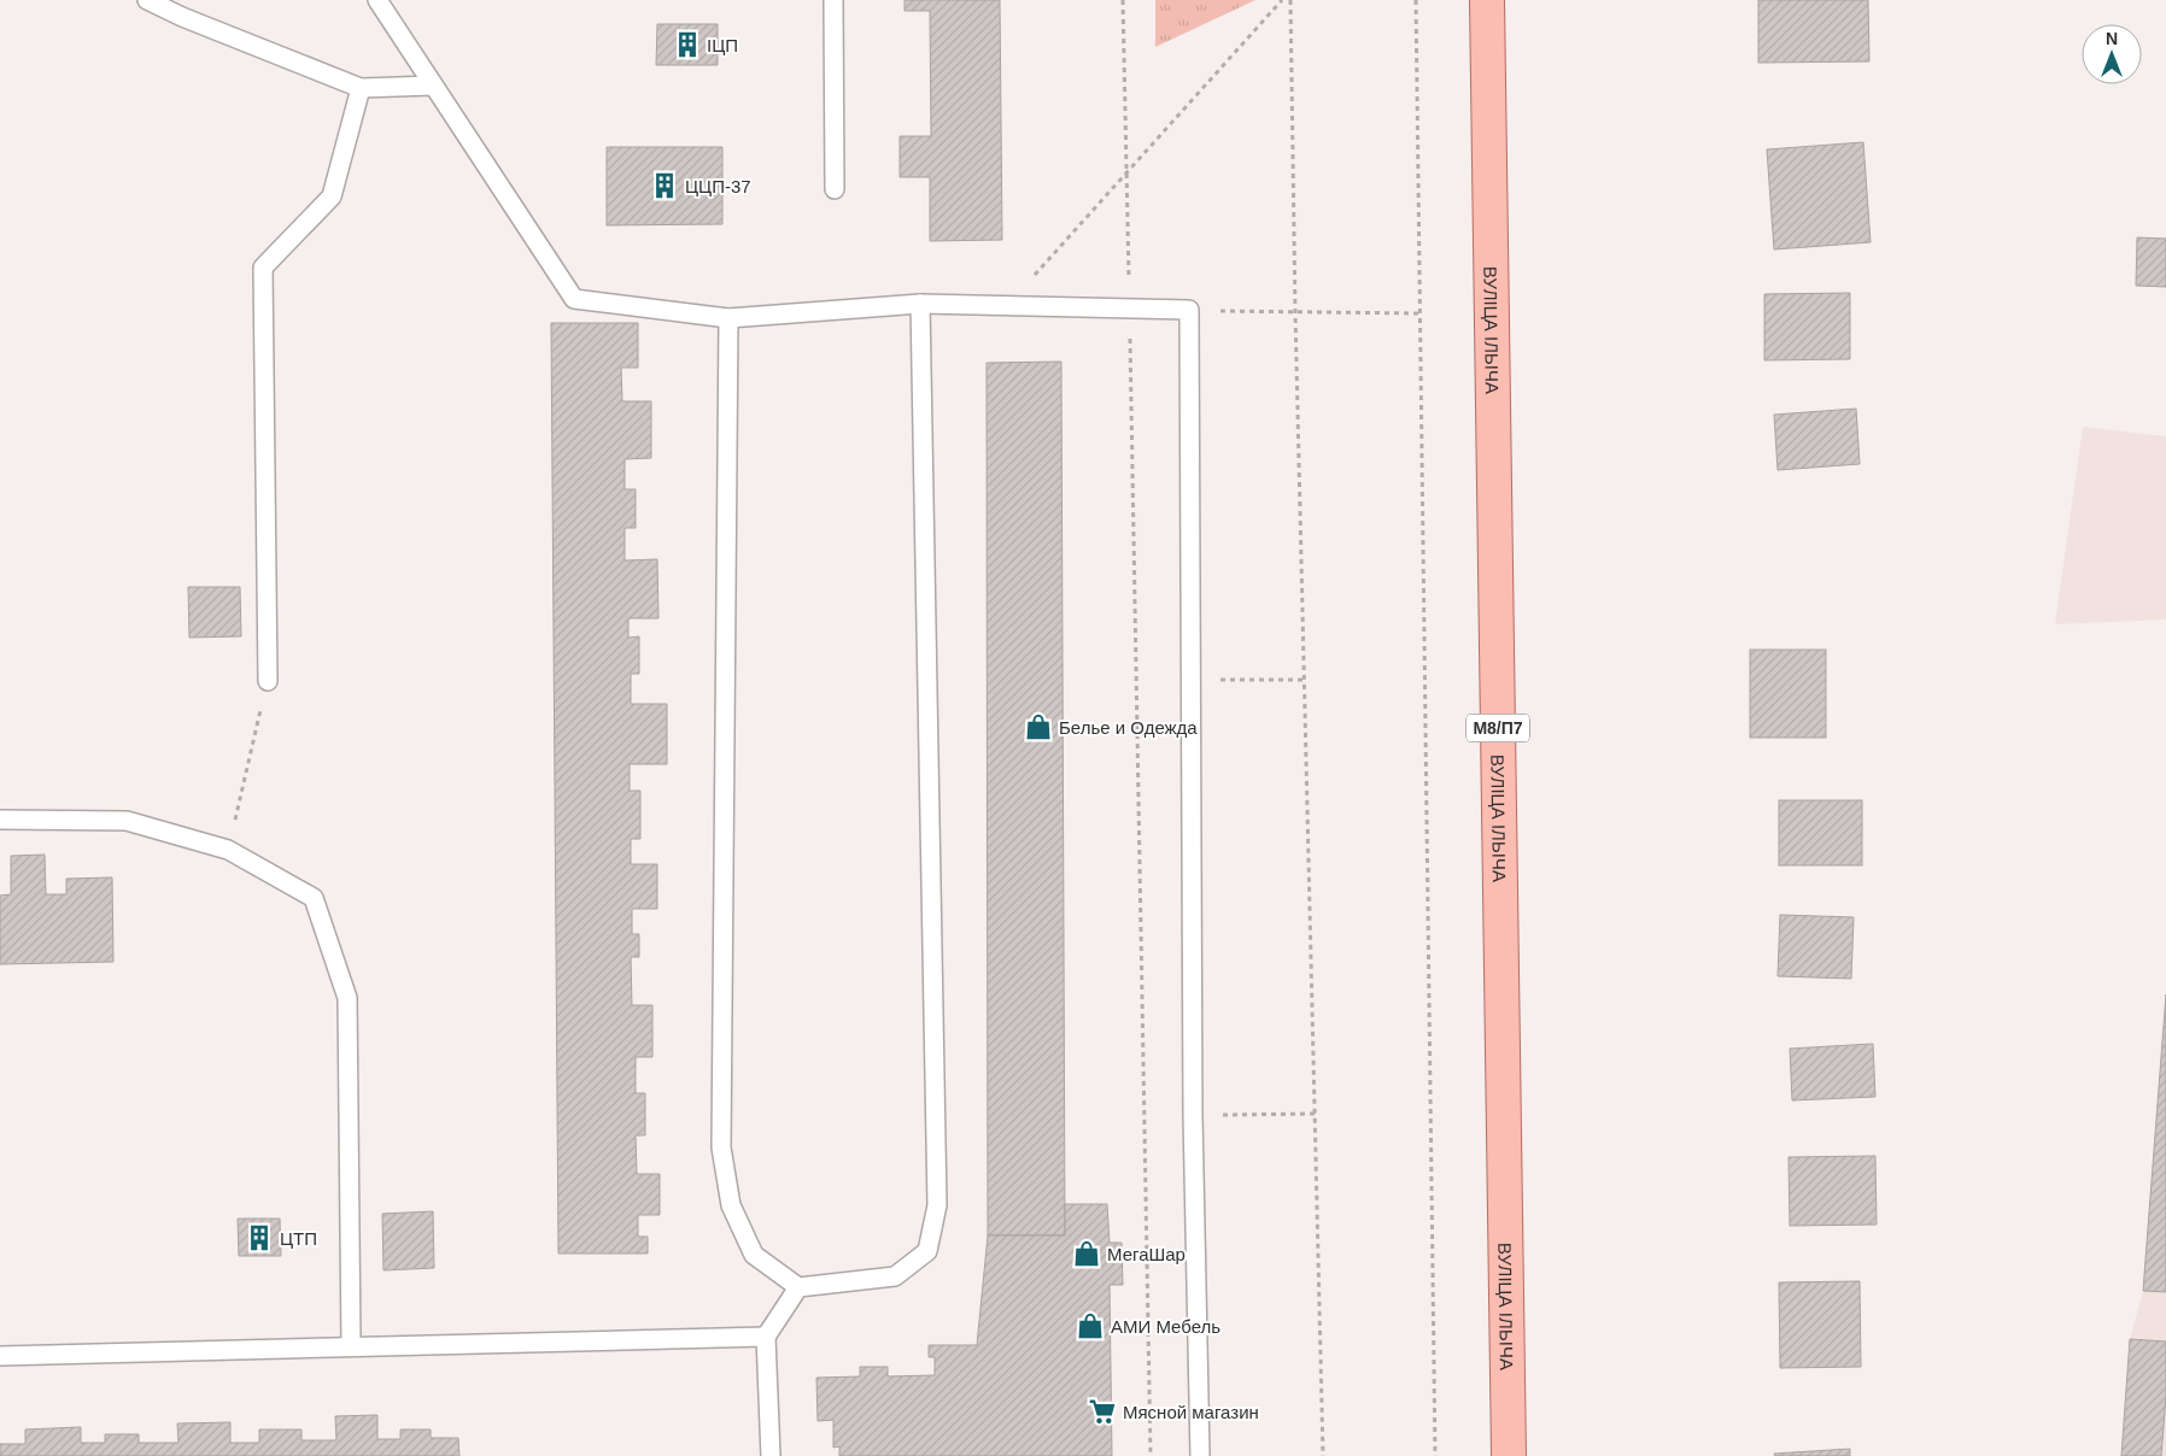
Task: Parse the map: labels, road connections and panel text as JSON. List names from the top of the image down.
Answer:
{
  "streets": {
    "main road": ["ВУЛІЦА ІЛЬІЧА", "М8/П7"]
  },
  "places": {
    "building": ["ІЦП", "ЦЦП-37", "ЦТП"],
    "shop": ["Белье и Одежда", "МегаШар", "АМИ Мебель"],
    "supermarket": ["Мясной магазин"]
  },
  "north": "top"
}
